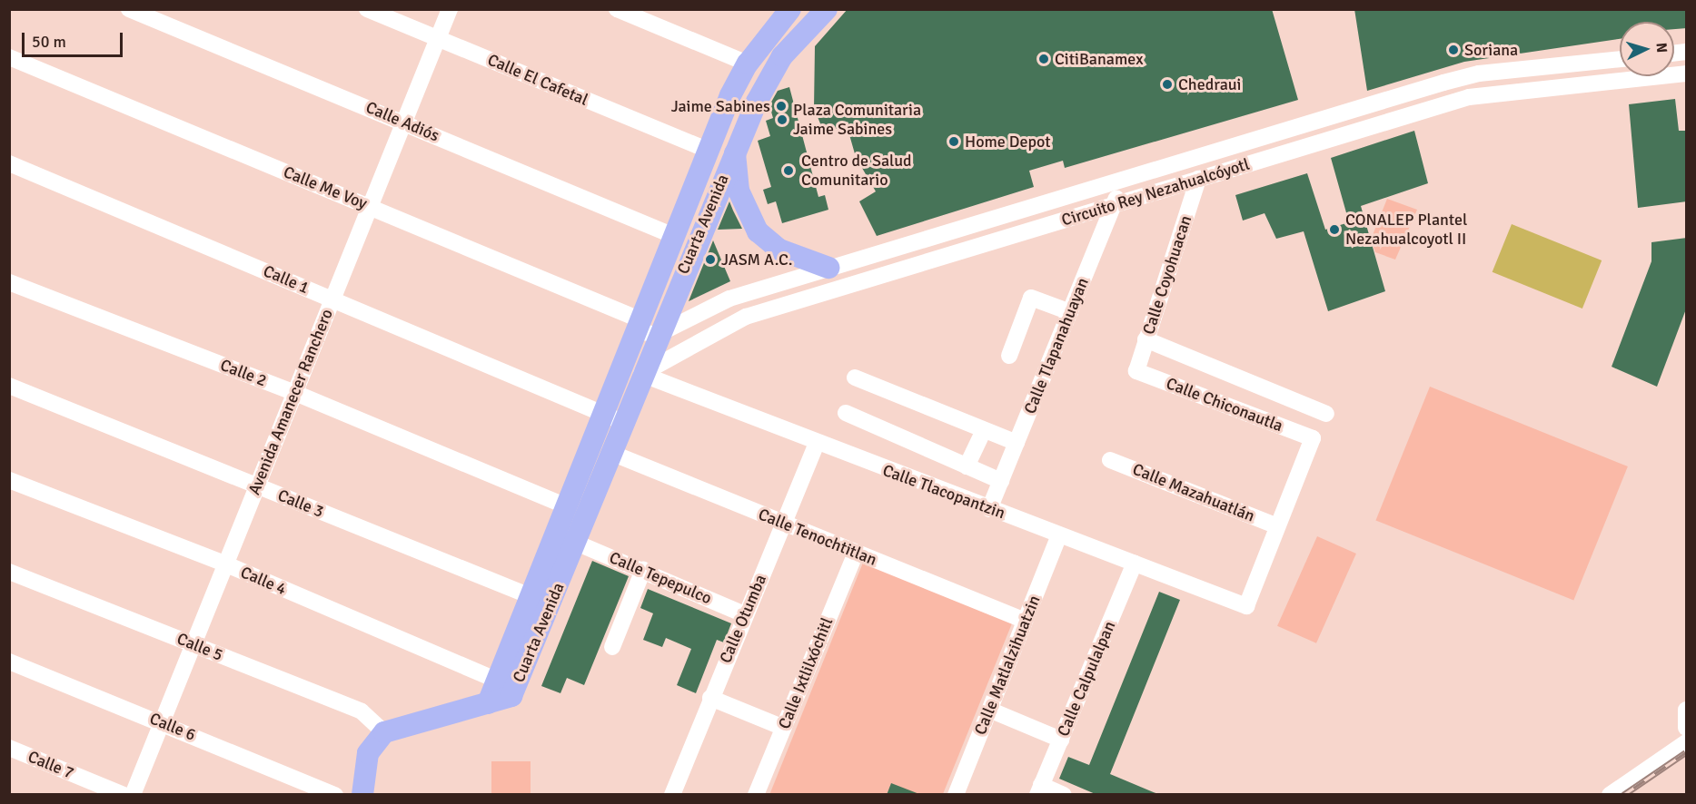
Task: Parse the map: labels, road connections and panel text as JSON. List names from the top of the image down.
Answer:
{
  "streets": {
    "main road": ["Cuarta Avenida"],
    "street": [
      "Calle El Cafetal",
      "Calle Adiós",
      "Calle Me Voy",
      "Circuito Rey Nezahualcóyotl",
      "Calle Coyohuacan",
      "Calle 1",
      "Calle Tlapanahuayan",
      "Calle 2",
      "Avenida Amanecer Ranchero",
      "Calle Chiconautla",
      "Calle Tlacopantzin",
      "Calle Mazahuatlán",
      "Calle 3",
      "Calle Tenochtitlan",
      "Calle Tepepulco",
      "Calle 4",
      "Calle Otumba",
      "Calle 5",
      "Calle Matlalzihuatzin",
      "Calle Ixtlilxóchitl",
      "Calle Calpulalpan",
      "Calle 6",
      "Calle 7"
    ]
  },
  "crossings": [
    ["Calle El Cafetal", "Cuarta Avenida"],
    ["Calle El Cafetal", "Avenida Amanecer Ranchero"],
    ["Calle Adiós", "Cuarta Avenida"],
    ["Calle Adiós", "Avenida Amanecer Ranchero"],
    ["Calle Me Voy", "Cuarta Avenida"],
    ["Calle Me Voy", "Avenida Amanecer Ranchero"],
    ["Circuito Rey Nezahualcóyotl", "Cuarta Avenida"],
    ["Circuito Rey Nezahualcóyotl", "Calle Coyohuacan"],
    ["Circuito Rey Nezahualcóyotl", "Calle Tlapanahuayan"],
    ["Circuito Rey Nezahualcóyotl", "Calle Tlacopantzin"],
    ["Cuarta Avenida", "Calle 1"],
    ["Cuarta Avenida", "Calle 2"],
    ["Cuarta Avenida", "Calle Tlacopantzin"],
    ["Cuarta Avenida", "Calle 3"],
    ["Cuarta Avenida", "Calle Tenochtitlan"],
    ["Cuarta Avenida", "Calle Tepepulco"],
    ["Cuarta Avenida", "Calle 4"],
    ["Cuarta Avenida", "Calle 5"],
    ["Calle Coyohuacan", "Calle Chiconautla"],
    ["Calle 1", "Avenida Amanecer Ranchero"],
    ["Calle Tlapanahuayan", "Calle Tlacopantzin"],
    ["Calle 2", "Avenida Amanecer Ranchero"],
    ["Avenida Amanecer Ranchero", "Calle 3"],
    ["Avenida Amanecer Ranchero", "Calle 4"],
    ["Avenida Amanecer Ranchero", "Calle 5"],
    ["Avenida Amanecer Ranchero", "Calle 6"],
    ["Calle Chiconautla", "Calle Tlacopantzin"],
    ["Calle Chiconautla", "Calle Mazahuatlán"],
    ["Calle Tlacopantzin", "Calle Mazahuatlán"],
    ["Calle Tlacopantzin", "Calle Otumba"],
    ["Calle Tlacopantzin", "Calle Matlalzihuatzin"],
    ["Calle Tlacopantzin", "Calle Calpulalpan"],
    ["Calle Tenochtitlan", "Calle Otumba"],
    ["Calle Tenochtitlan", "Calle Matlalzihuatzin"],
    ["Calle Tenochtitlan", "Calle Ixtlilxóchitl"],
    ["Calle Tepepulco", "Calle Otumba"]
  ],
  "places": [
    "Soriana",
    "CitiBanamex",
    "Chedraui",
    "Jaime Sabines",
    "Plaza Comunitaria Jaime Sabines",
    "Home Depot",
    "Centro de Salud Comunitario",
    "CONALEP Plantel Nezahualcoyotl II",
    "JASM A.C."
  ],
  "scale_bar": "50 m",
  "north": "right"
}
